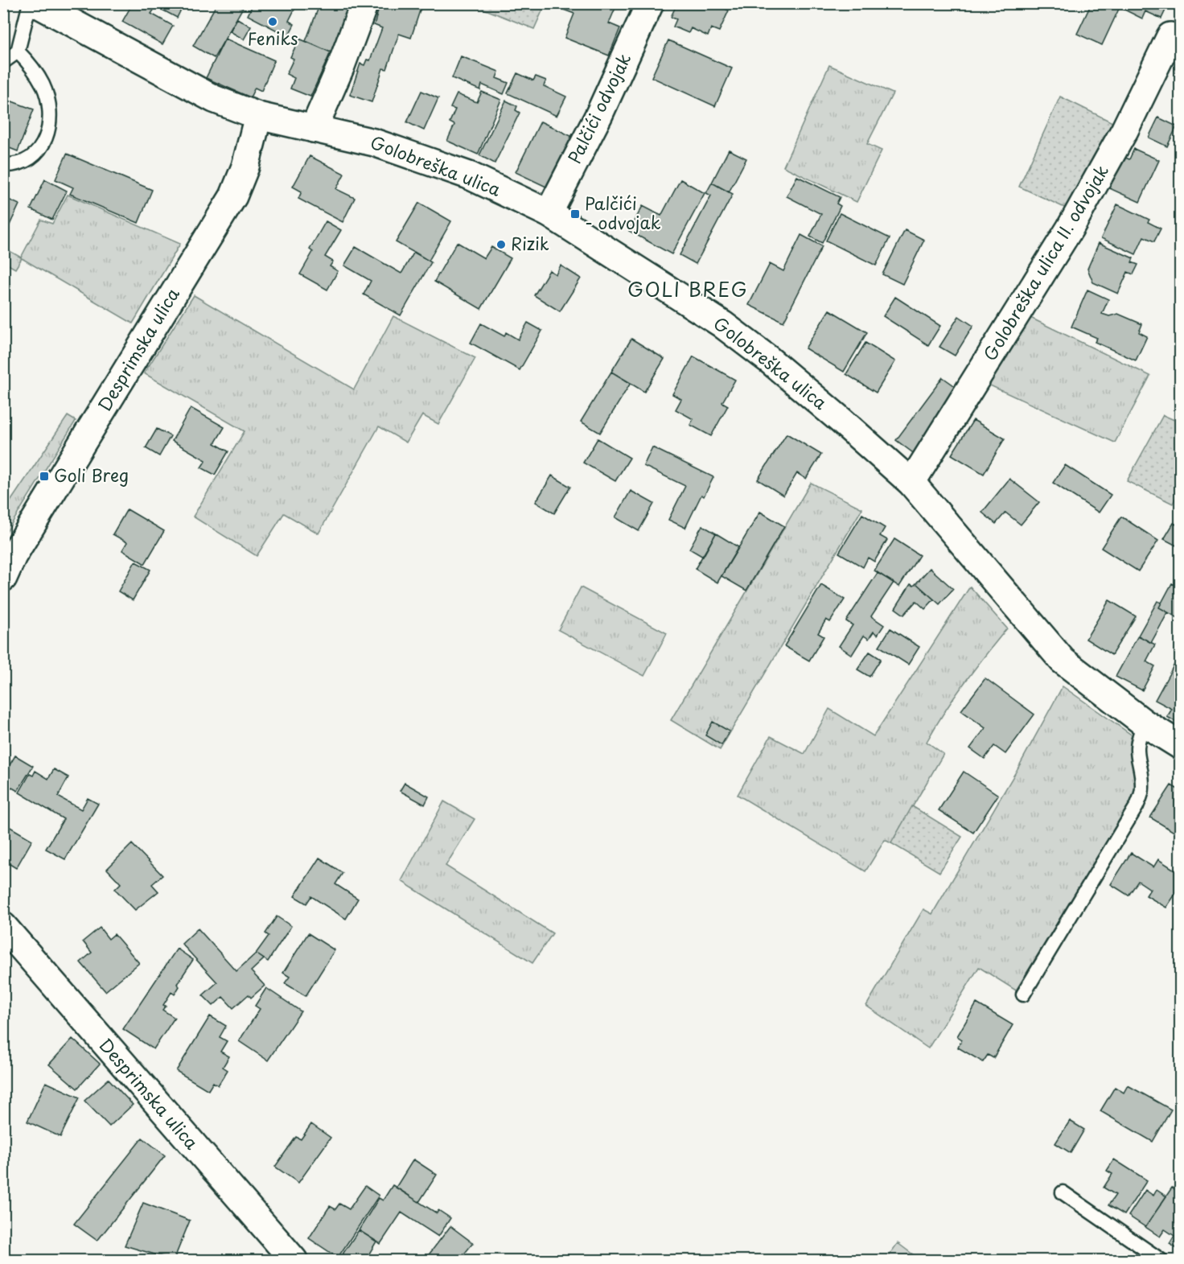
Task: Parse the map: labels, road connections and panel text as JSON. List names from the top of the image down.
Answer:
{
  "streets": {
    "street": [
      "Palčići odvojak",
      "Golobreška ulica",
      "Golobreška ulica II. odvojak",
      "Desprimska ulica"
    ]
  },
  "crossings": [
    ["Palčići odvojak", "Golobreška ulica"],
    ["Golobreška ulica", "Golobreška ulica II. odvojak"],
    ["Golobreška ulica", "Desprimska ulica"]
  ],
  "districts": ["GOLI BREG"],
  "places": {
    "other": ["Feniks", "Rizik"],
    "transit": ["Palčići - odvojak", "Goli Breg"]
  }
}
